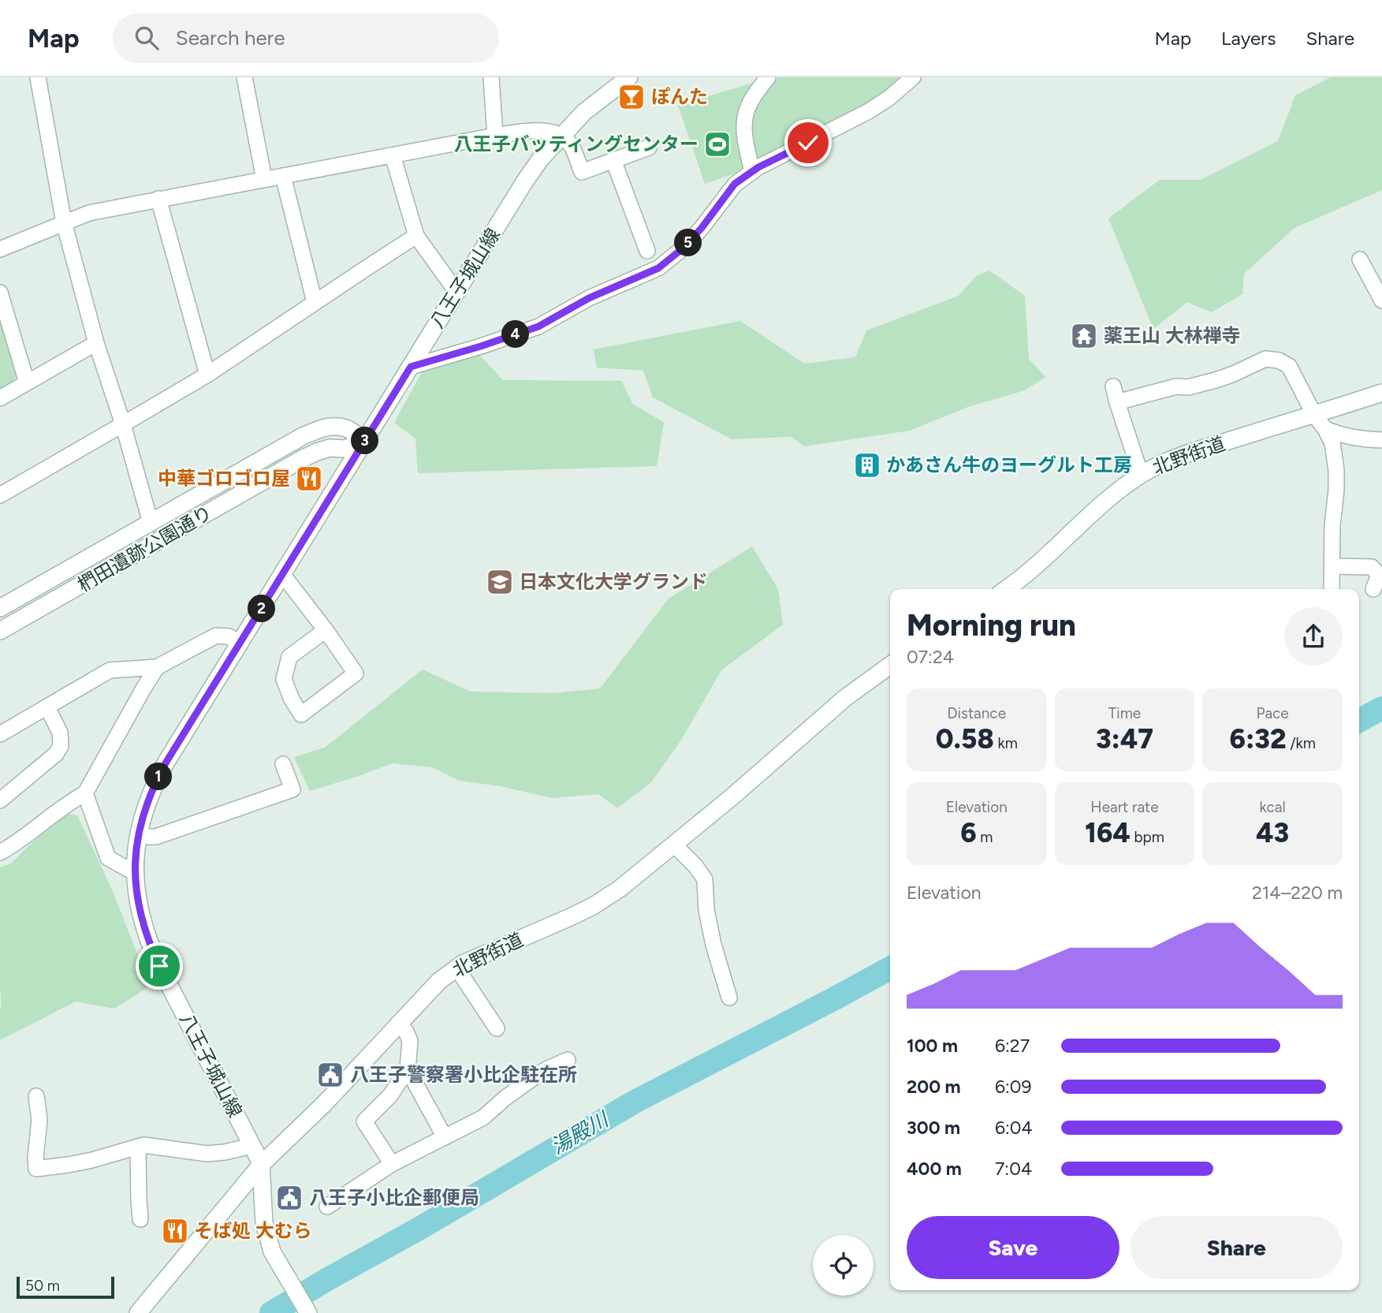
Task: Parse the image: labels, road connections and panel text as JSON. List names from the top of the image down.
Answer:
{
  "streets": {
    "main road": ["八王子城山線", "北野街道", "椚田遺跡公園通り"]
  },
  "crossings": [
    ["八王子城山線", "北野街道"],
    ["八王子城山線", "椚田遺跡公園通り"]
  ],
  "water": ["湯殿川"],
  "places": {
    "bar": ["ぽんた"],
    "sports": ["八王子バッティングセンター"],
    "temple": ["薬王山 大林禅寺"],
    "building": ["かあさん牛のヨーグルト工房"],
    "restaurant": ["中華ゴロゴロ屋", "そば処 大むら"],
    "school or university": ["日本文化大学グランド"],
    "public building": ["八王子警察署小比企駐在所", "八王子小比企郵便局"]
  },
  "scale_bar": "50 m",
  "page": {
    "header": "Map",
    "search": "Search here",
    "nav": ["Map", "Layers", "Share"],
    "pins": [
      "5",
      "4",
      "3",
      "2",
      "1"
    ],
    "heading": ["Morning run", "07:24"],
    "stats": [
      ["Distance", "0.58 km"],
      ["Time", "3:47"],
      ["Pace", "6:32 /km"],
      ["Elevation", "6 m"],
      ["Heart rate", "164 bpm"],
      ["kcal", "43"]
    ],
    "chart": ["Elevation", "214–220 m"],
    "list": [
      {
        "name": "100 m",
        "note": "6:27"
      },
      {
        "name": "200 m",
        "note": "6:09"
      },
      {
        "name": "300 m",
        "note": "6:04"
      },
      {
        "name": "400 m",
        "note": "7:04"
      }
    ],
    "buttons": ["Save", "Share"],
    "scale": "50 m"
  }
}
